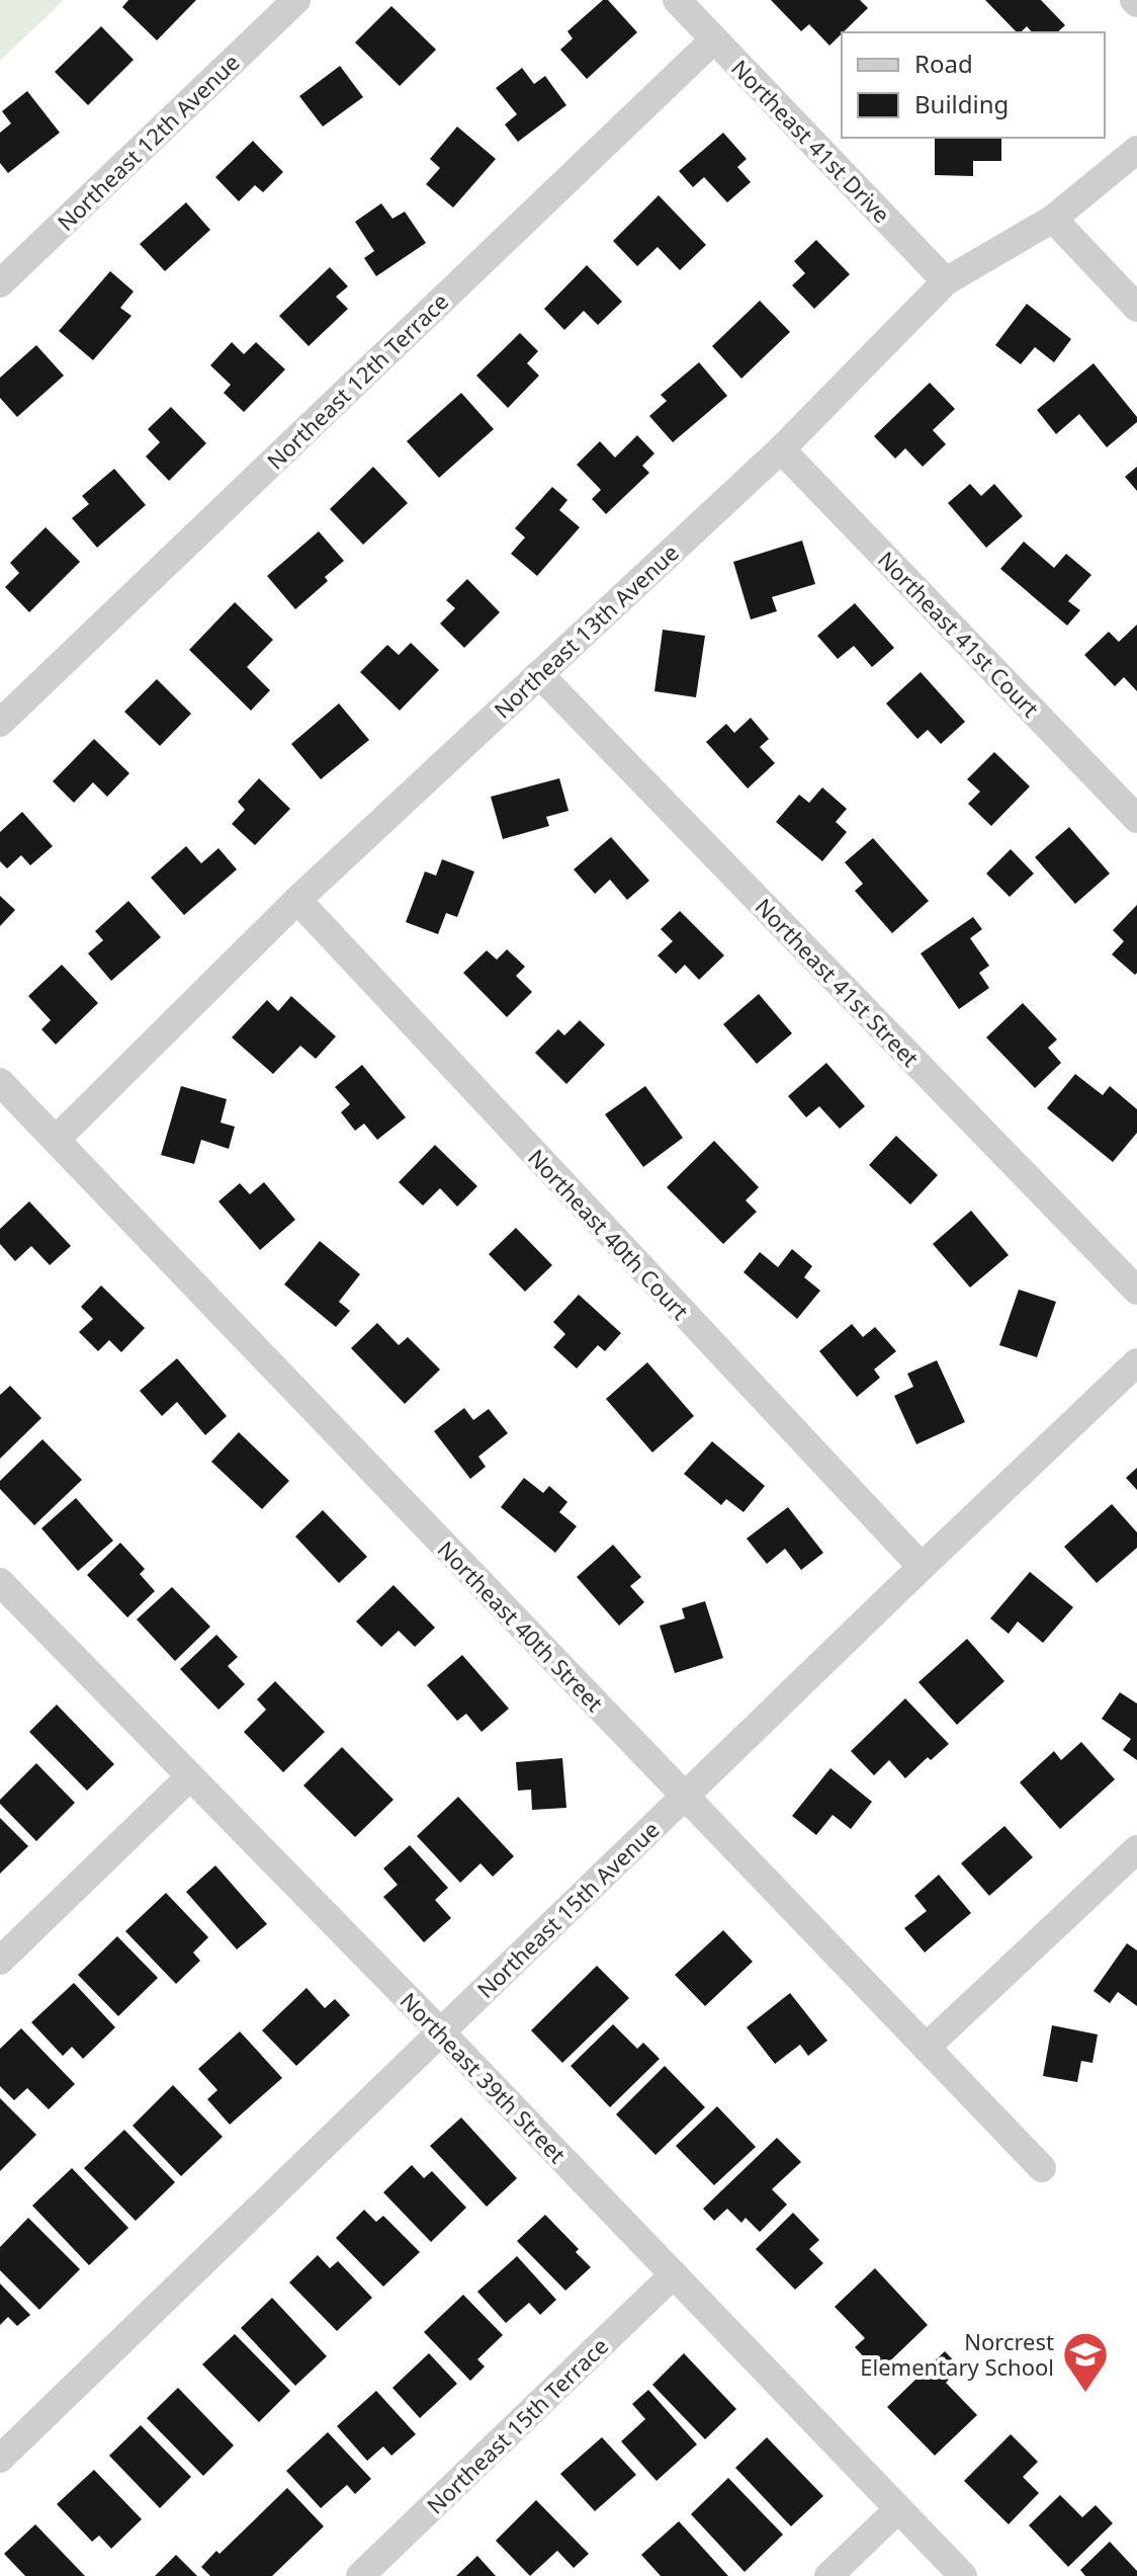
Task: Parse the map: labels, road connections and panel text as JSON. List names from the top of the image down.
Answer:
{
  "streets": {
    "street": [
      "Northeast 41st Drive",
      "Northeast 12th Avenue",
      "Northeast 12th Terrace",
      "Northeast 13th Avenue",
      "Northeast 41st Court",
      "Northeast 41st Street",
      "Northeast 40th Court",
      "Northeast 40th Street",
      "Northeast 15th Avenue",
      "Northeast 39th Street",
      "Northeast 15th Terrace"
    ]
  },
  "crossings": [
    ["Northeast 41st Drive", "Northeast 12th Terrace"],
    ["Northeast 41st Drive", "Northeast 13th Avenue"],
    ["Northeast 13th Avenue", "Northeast 41st Court"],
    ["Northeast 13th Avenue", "Northeast 41st Street"],
    ["Northeast 13th Avenue", "Northeast 40th Court"],
    ["Northeast 13th Avenue", "Northeast 40th Street"],
    ["Northeast 40th Court", "Northeast 15th Avenue"],
    ["Northeast 40th Street", "Northeast 15th Avenue"],
    ["Northeast 15th Avenue", "Northeast 39th Street"],
    ["Northeast 39th Street", "Northeast 15th Terrace"]
  ],
  "places": {
    "school or university": ["Norcrest Elementary School"]
  },
  "legend": ["Road", "Building"]
}
